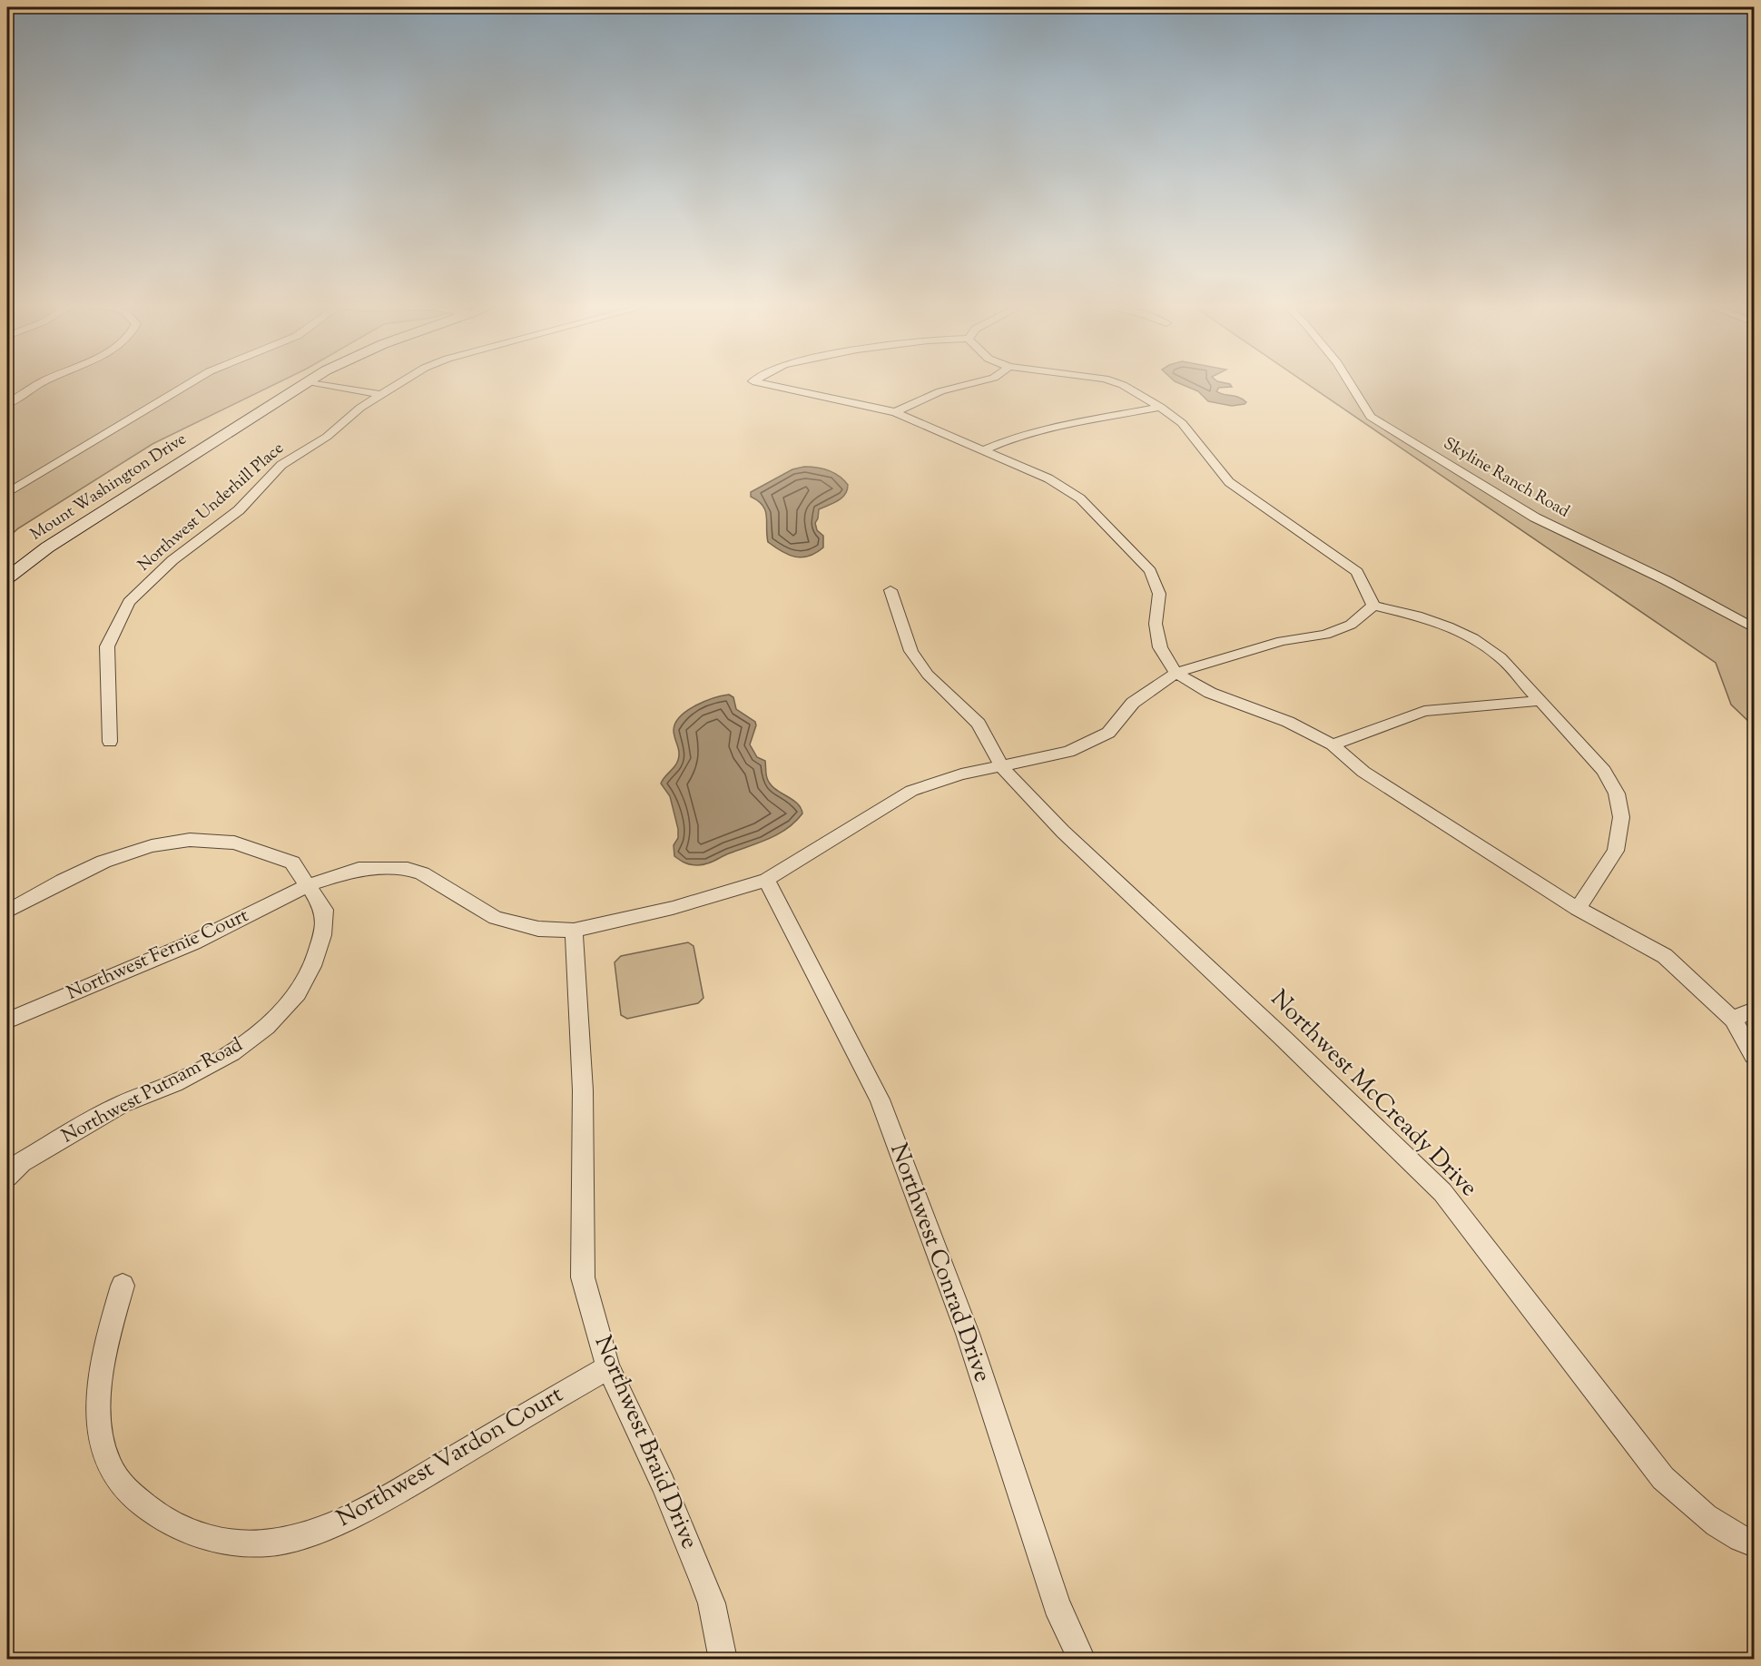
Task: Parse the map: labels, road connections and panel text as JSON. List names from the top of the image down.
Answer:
{
  "streets": {
    "main road": ["Mount Washington Drive"],
    "street": [
      "Skyline Ranch Road",
      "Northwest Underhill Place",
      "Northwest Fernie Court",
      "Northwest Putnam Road",
      "Northwest McCready Drive",
      "Northwest Conrad Drive",
      "Northwest Braid Drive",
      "Northwest Vardon Court"
    ]
  },
  "crossings": [
    ["Northwest Fernie Court", "Northwest Putnam Road"],
    ["Northwest Fernie Court", "Northwest McCready Drive"],
    ["Northwest Fernie Court", "Northwest Conrad Drive"],
    ["Northwest Fernie Court", "Northwest Braid Drive"],
    ["Northwest Braid Drive", "Northwest Vardon Court"]
  ]
}
